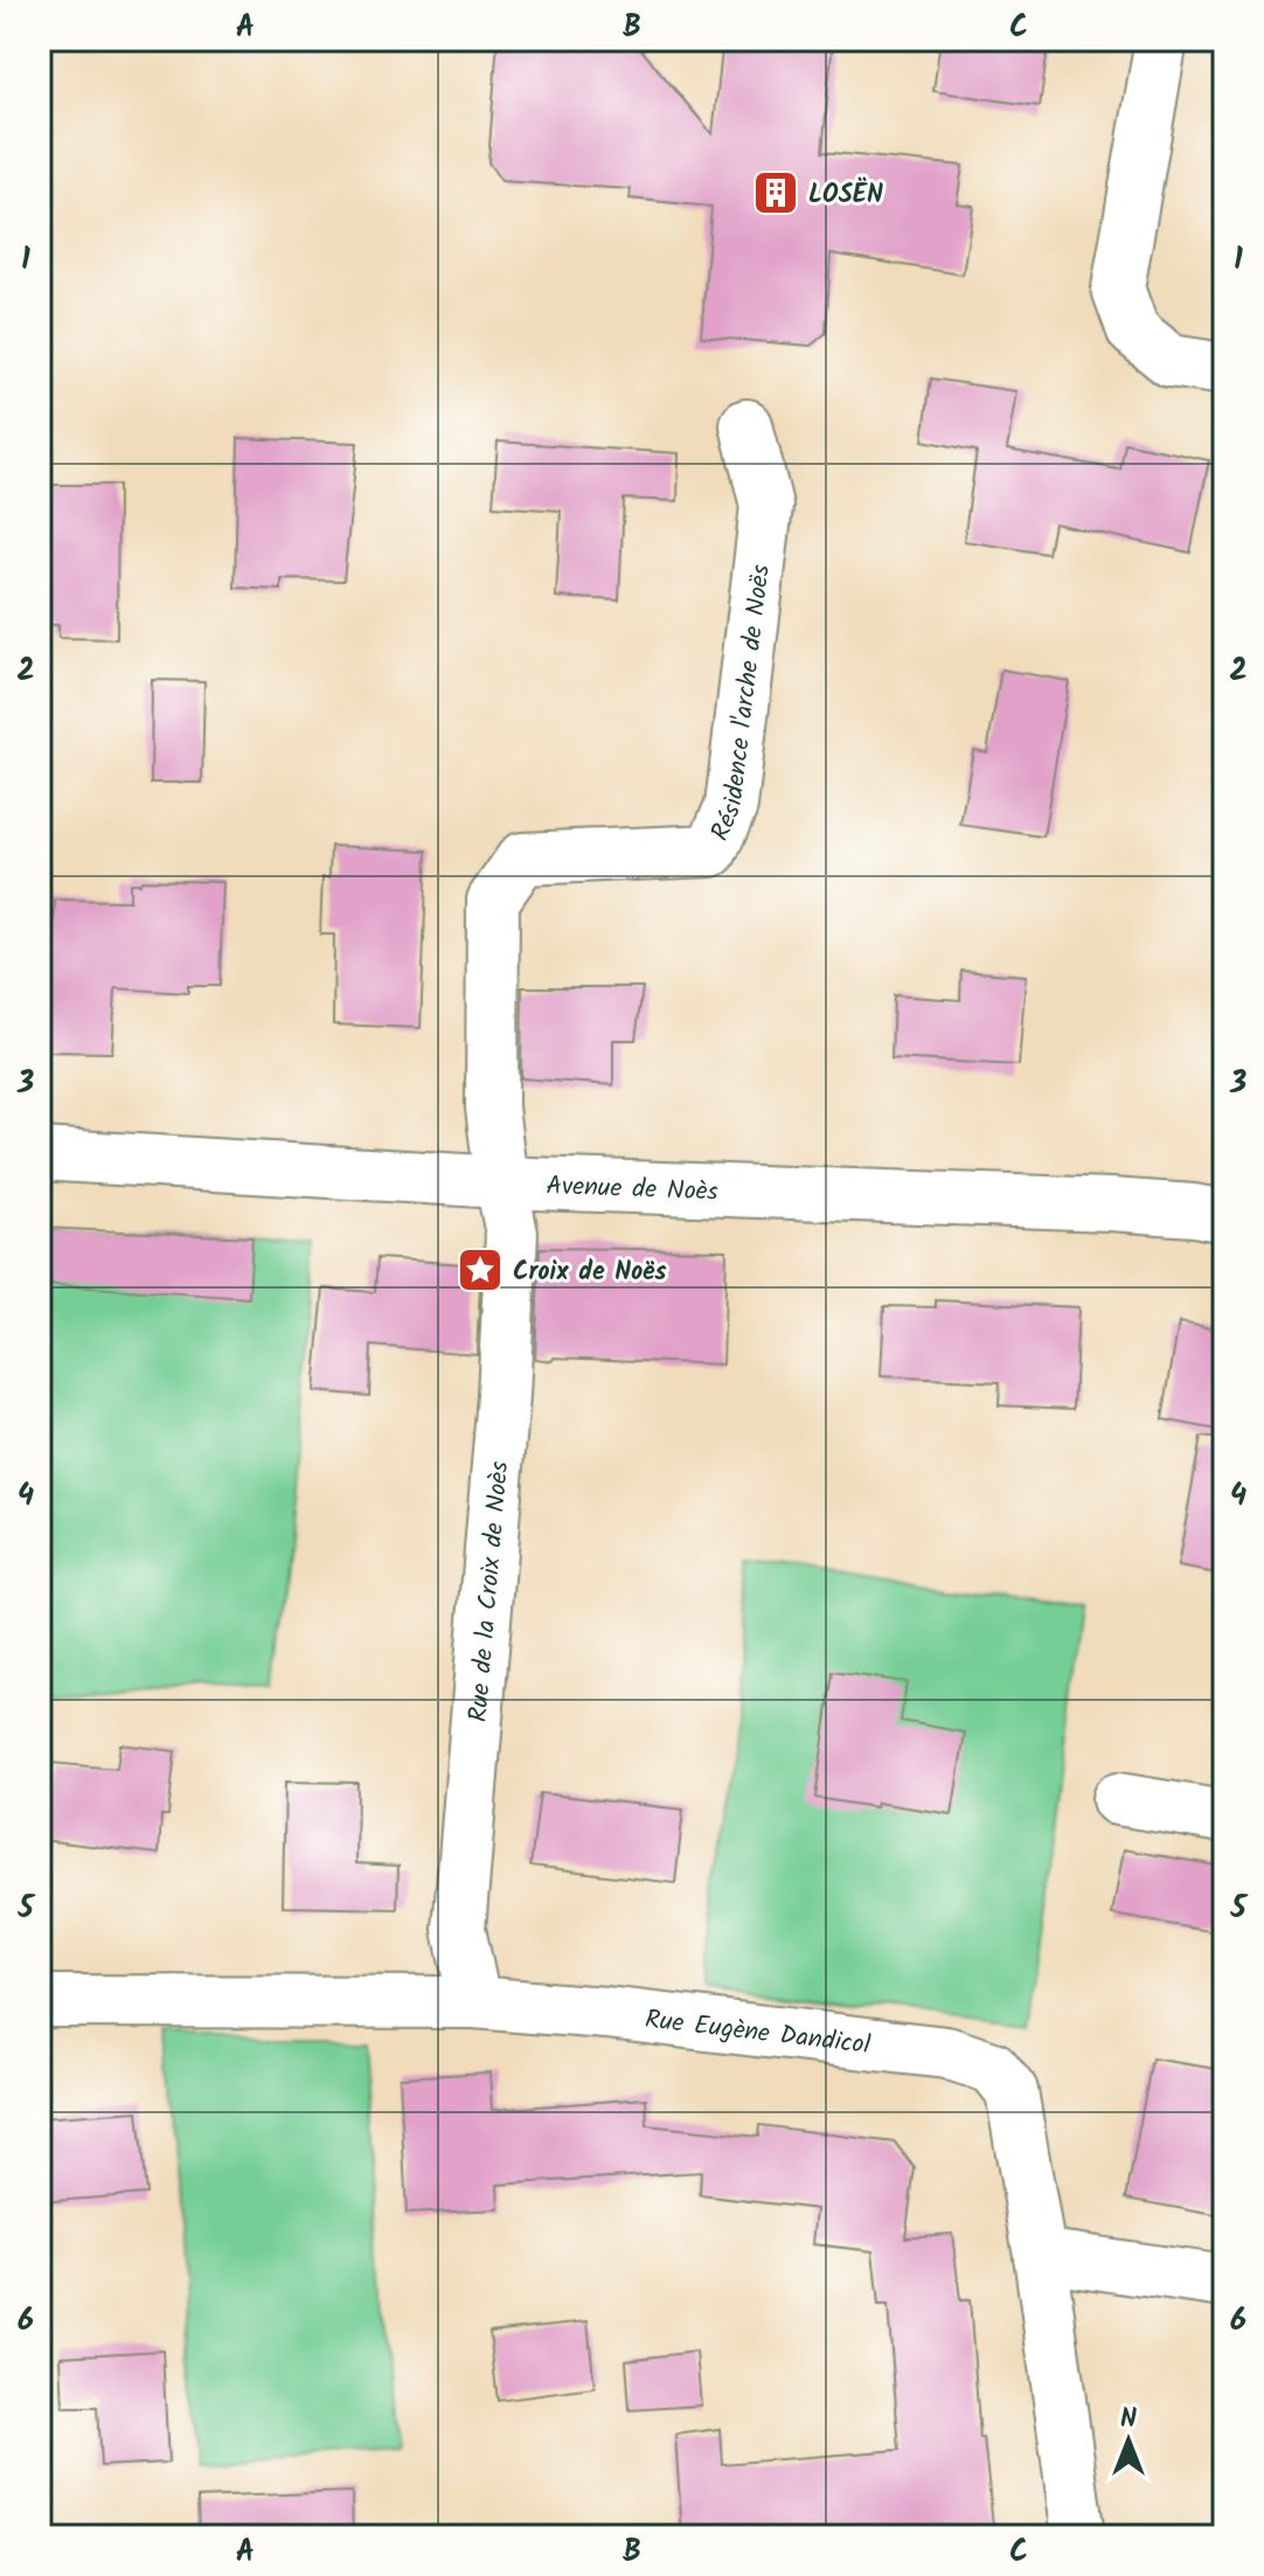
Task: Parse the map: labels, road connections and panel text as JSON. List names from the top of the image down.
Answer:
{
  "streets": {
    "street": [
      "Résidence l'arche de Noës",
      "Avenue de Noès",
      "Rue de la Croix de Noès",
      "Rue Eugène Dandicol"
    ]
  },
  "crossings": [
    ["Résidence l'arche de Noës", "Avenue de Noès"],
    ["Résidence l'arche de Noës", "Rue de la Croix de Noès"],
    ["Avenue de Noès", "Rue de la Croix de Noès"],
    ["Rue de la Croix de Noès", "Rue Eugène Dandicol"]
  ],
  "places": {
    "building": ["LOSËN"],
    "place": ["Croix de Noës"]
  },
  "north": "top",
  "grid": {
    "columns": ["A", "B", "C"],
    "rows": [
      "1",
      "2",
      "3",
      "4",
      "5",
      "6"
    ]
  }
}
